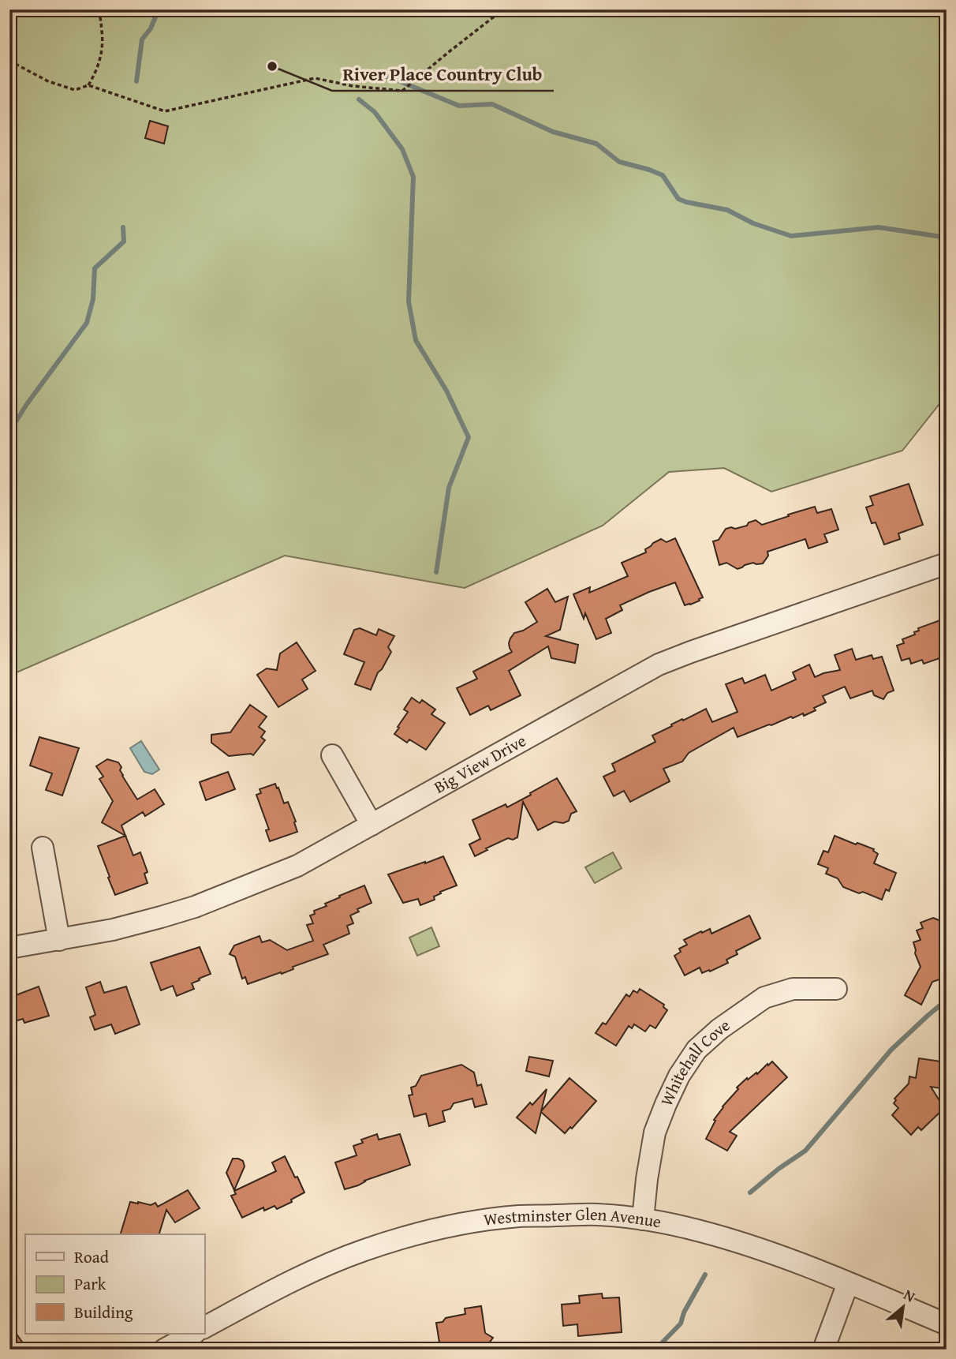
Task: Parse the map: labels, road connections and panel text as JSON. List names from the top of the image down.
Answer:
{
  "streets": {
    "street": ["Big View Drive", "Whitehall Cove", "Westminster Glen Avenue"]
  },
  "crossings": [
    ["Whitehall Cove", "Westminster Glen Avenue"]
  ],
  "places": ["River Place Country Club"],
  "legend": ["Road", "Park", "Building"],
  "north": "top right"
}
